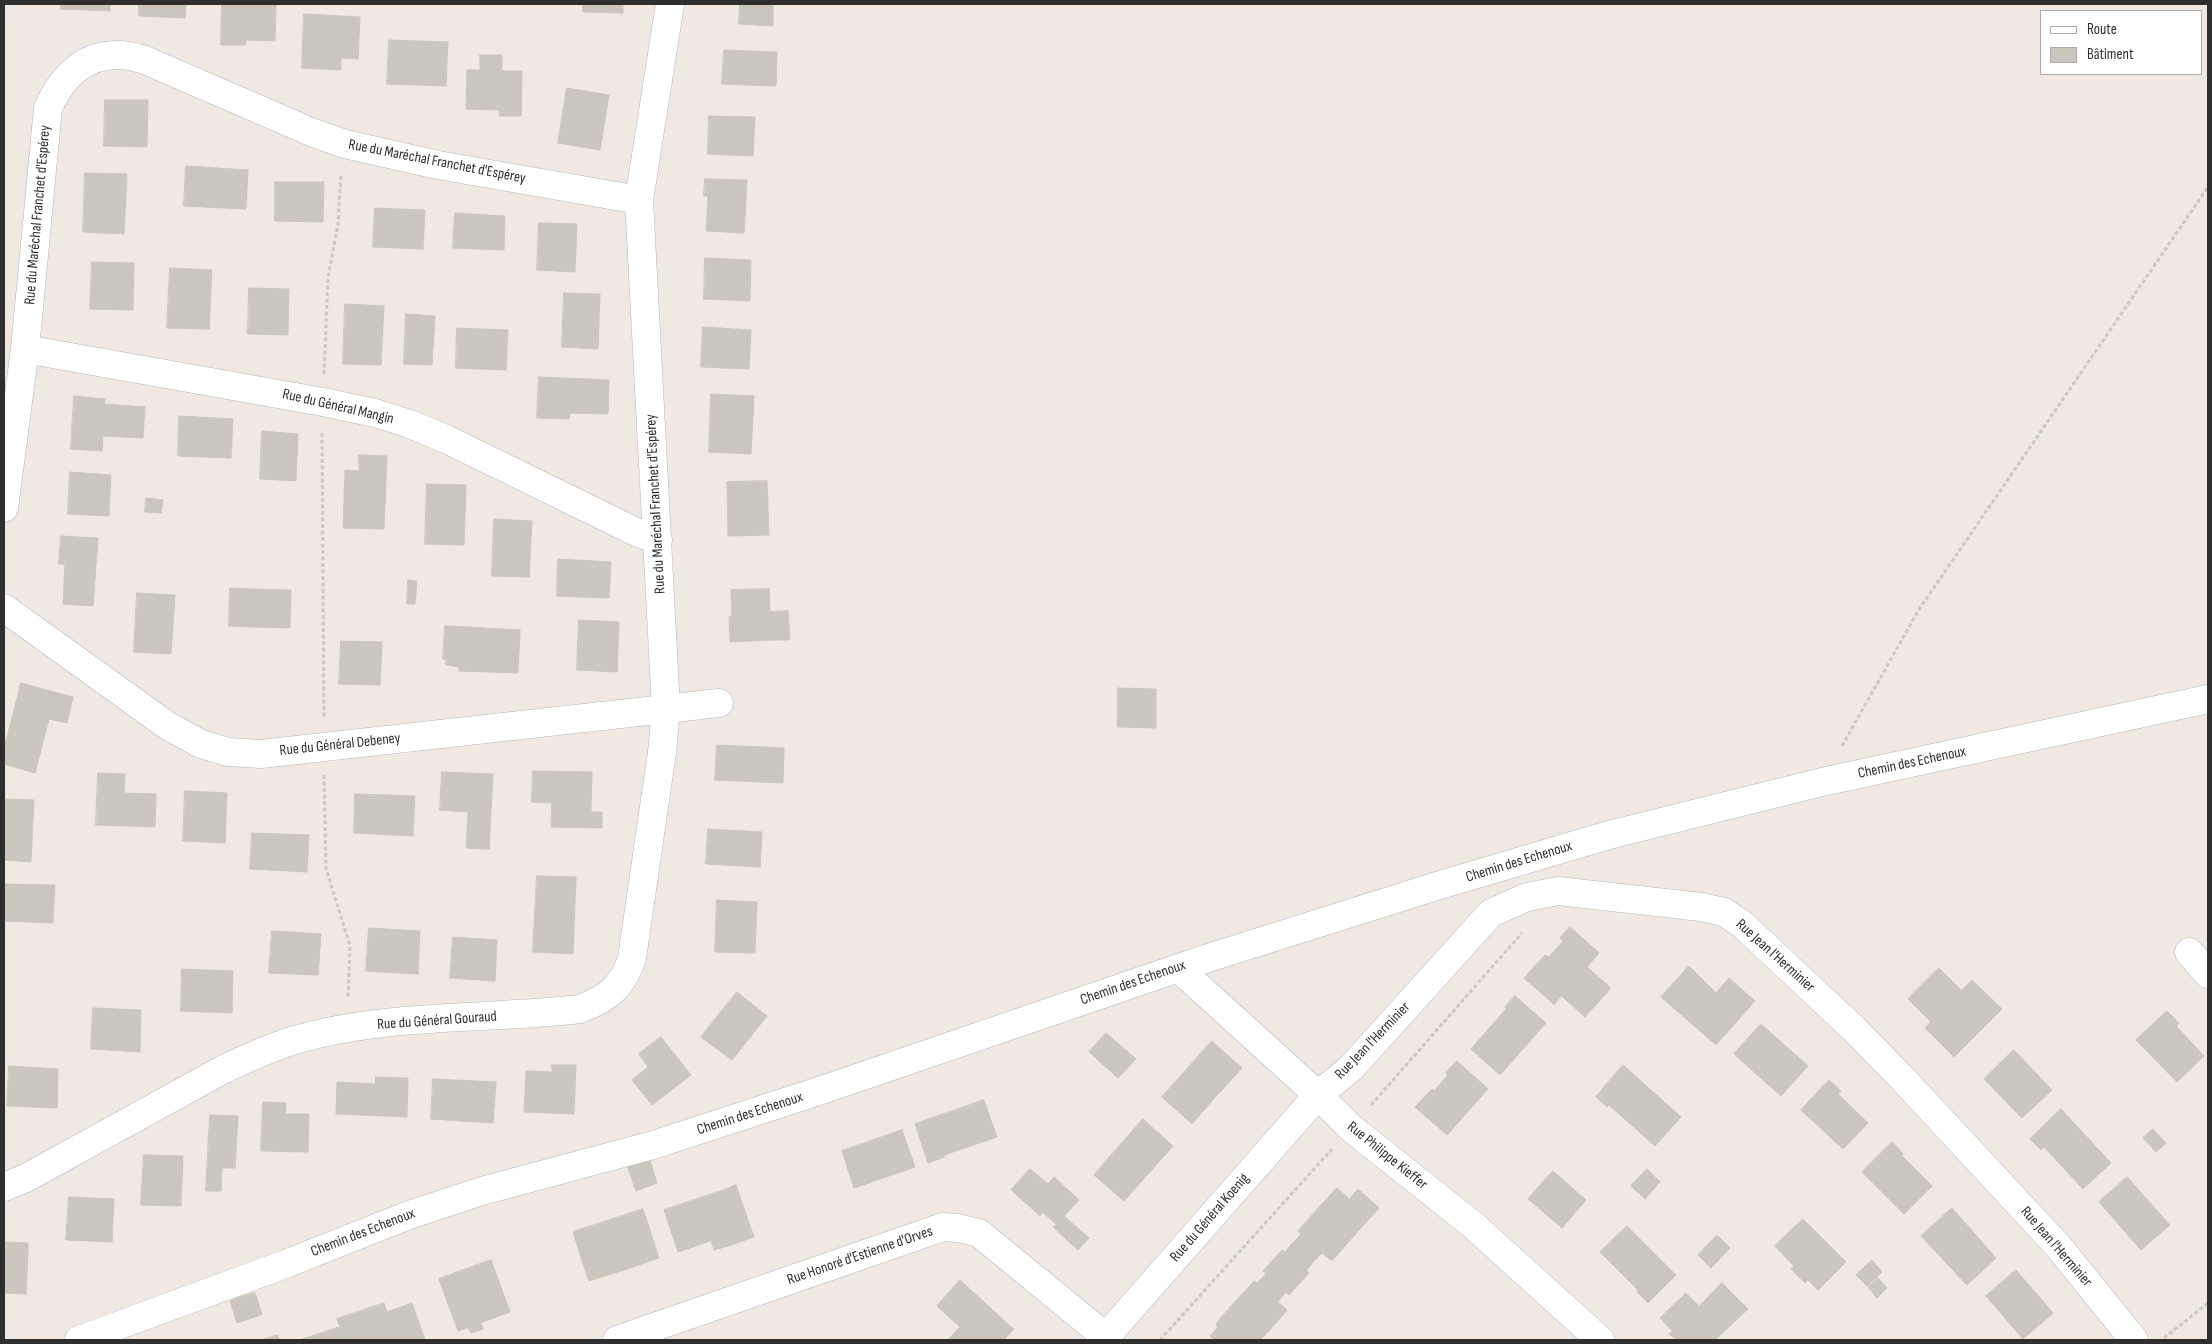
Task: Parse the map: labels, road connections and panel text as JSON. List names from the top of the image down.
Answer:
{
  "streets": {
    "street": [
      "Rue du Maréchal Franchet d'Espérey",
      "Rue du Général Mangin",
      "Rue du Général Debeney",
      "Chemin des Echenoux",
      "Rue Jean l'Herminier",
      "Rue du Général Gouraud",
      "Rue Philippe Kieffer",
      "Rue du Général Koenig",
      "Rue Honoré d'Estienne d'Orves"
    ]
  },
  "crossings": [
    ["Rue du Maréchal Franchet d'Espérey", "Rue du Général Mangin"],
    ["Rue du Maréchal Franchet d'Espérey", "Rue du Général Debeney"],
    ["Rue du Maréchal Franchet d'Espérey", "Rue du Général Gouraud"],
    ["Rue du Général Debeney", "Rue du Général Gouraud"],
    ["Chemin des Echenoux", "Rue Philippe Kieffer"],
    ["Rue Jean l'Herminier", "Rue Philippe Kieffer"],
    ["Rue Jean l'Herminier", "Rue du Général Koenig"],
    ["Rue Philippe Kieffer", "Rue du Général Koenig"],
    ["Rue du Général Koenig", "Rue Honoré d'Estienne d'Orves"]
  ],
  "legend": ["Route", "Bâtiment"]
}
